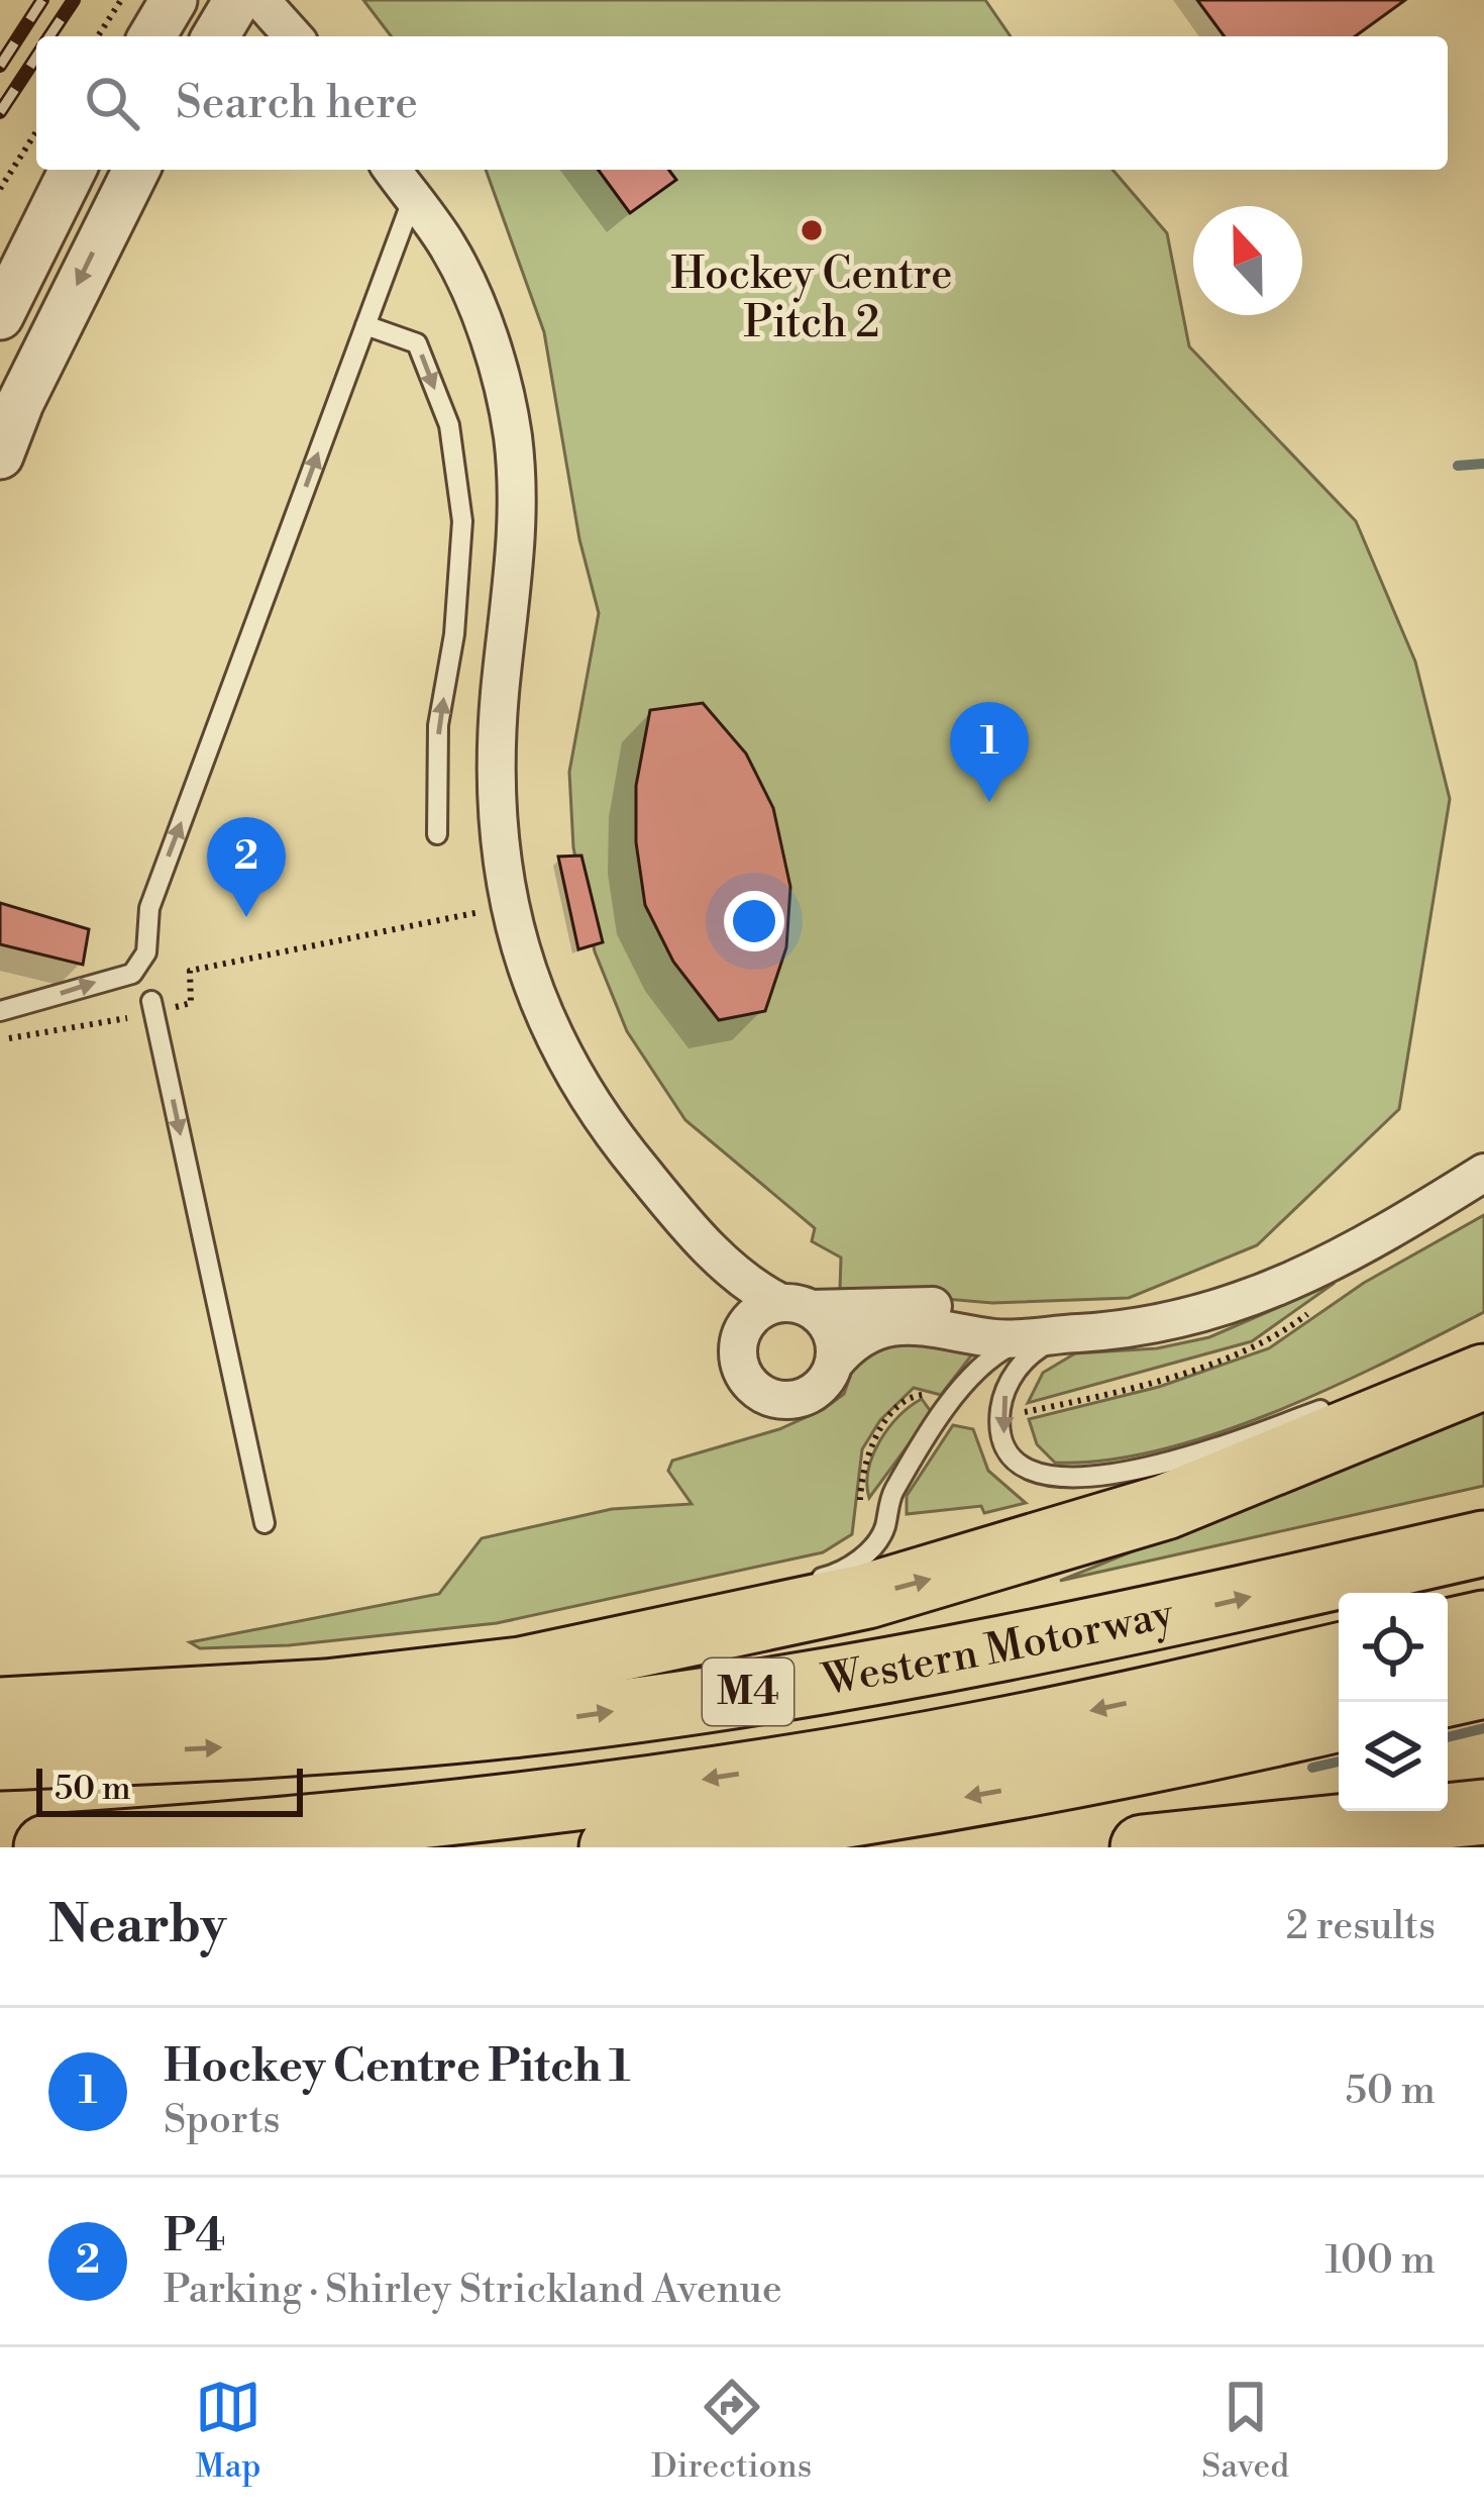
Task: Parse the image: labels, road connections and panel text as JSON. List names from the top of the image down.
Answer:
{
  "streets": {
    "highway": ["Western Motorway", "M4"]
  },
  "places": ["Hockey Centre Pitch 2"],
  "scale_bar": "50 m",
  "north": "top",
  "page": {
    "search": "Search here",
    "pins": ["1", "2"],
    "scale": "50 m",
    "heading": ["Nearby", "2 results"],
    "list": [
      {
        "mark": "1",
        "name": "Hockey Centre Pitch 1",
        "note": "Sports",
        "value": "50 m"
      },
      {
        "mark": "2",
        "name": "P4",
        "note": "Parking · Shirley Strickland Avenue",
        "value": "100 m"
      }
    ],
    "nav": ["Map", "Directions", "Saved"]
  }
}
